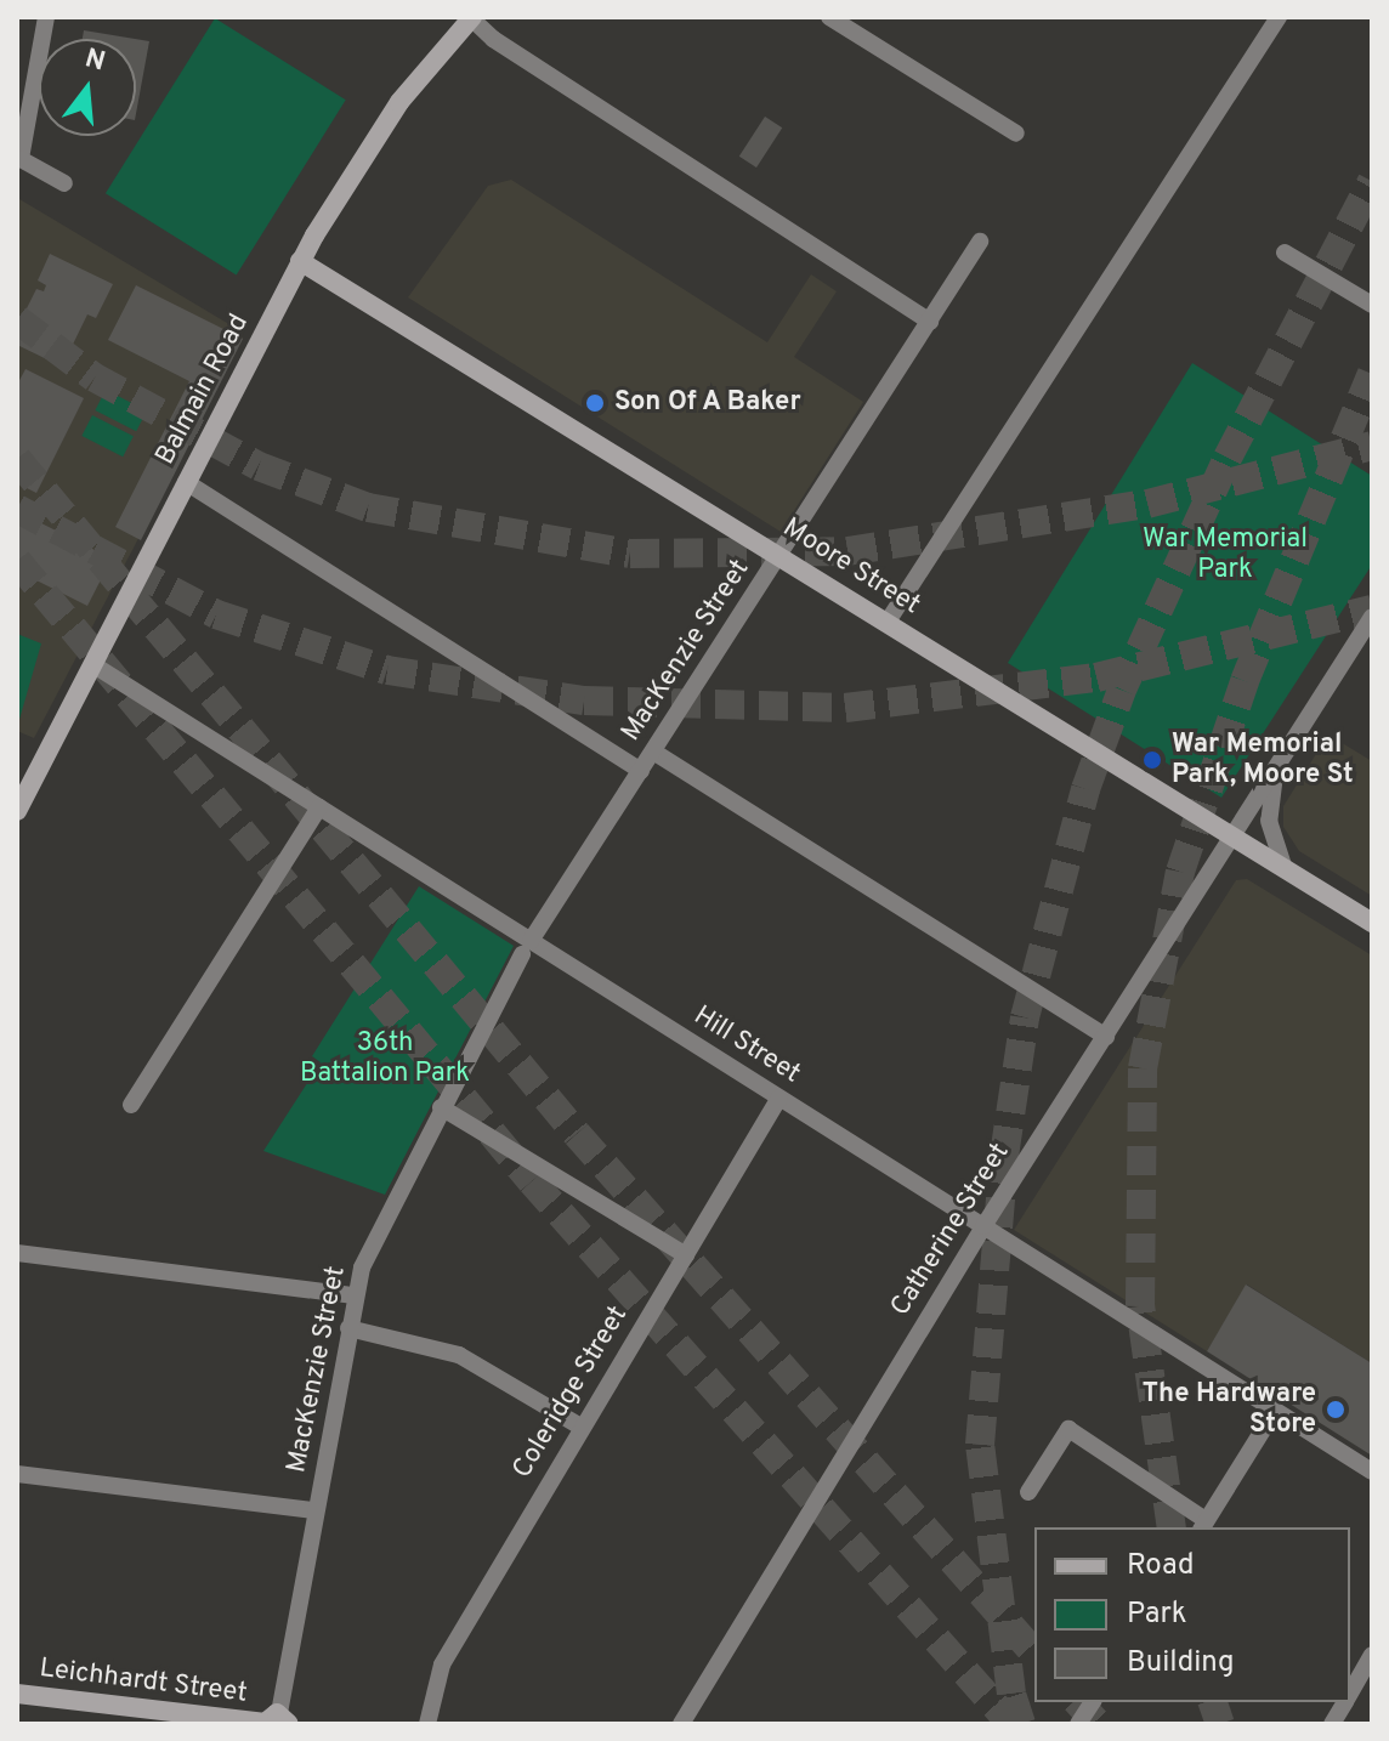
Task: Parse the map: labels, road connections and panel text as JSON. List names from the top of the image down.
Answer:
{
  "streets": {
    "main road": ["Balmain Road", "Moore Street", "Leichhardt Street"],
    "street": [
      "MacKenzie Street",
      "Hill Street",
      "Catherine Street",
      "Coleridge Street"
    ]
  },
  "crossings": [
    ["Balmain Road", "Moore Street"],
    ["Balmain Road", "Hill Street"],
    ["Moore Street", "MacKenzie Street"],
    ["Moore Street", "Catherine Street"],
    ["MacKenzie Street", "Hill Street"],
    ["MacKenzie Street", "Leichhardt Street"],
    ["Hill Street", "Catherine Street"],
    ["Hill Street", "Coleridge Street"]
  ],
  "parks": ["War Memorial Park", "36th Battalion Park"],
  "places": ["Son Of A Baker", "War Memorial Park, Moore St", "The Hardware Store"],
  "legend": ["Road", "Park", "Building"],
  "north": "top"
}
